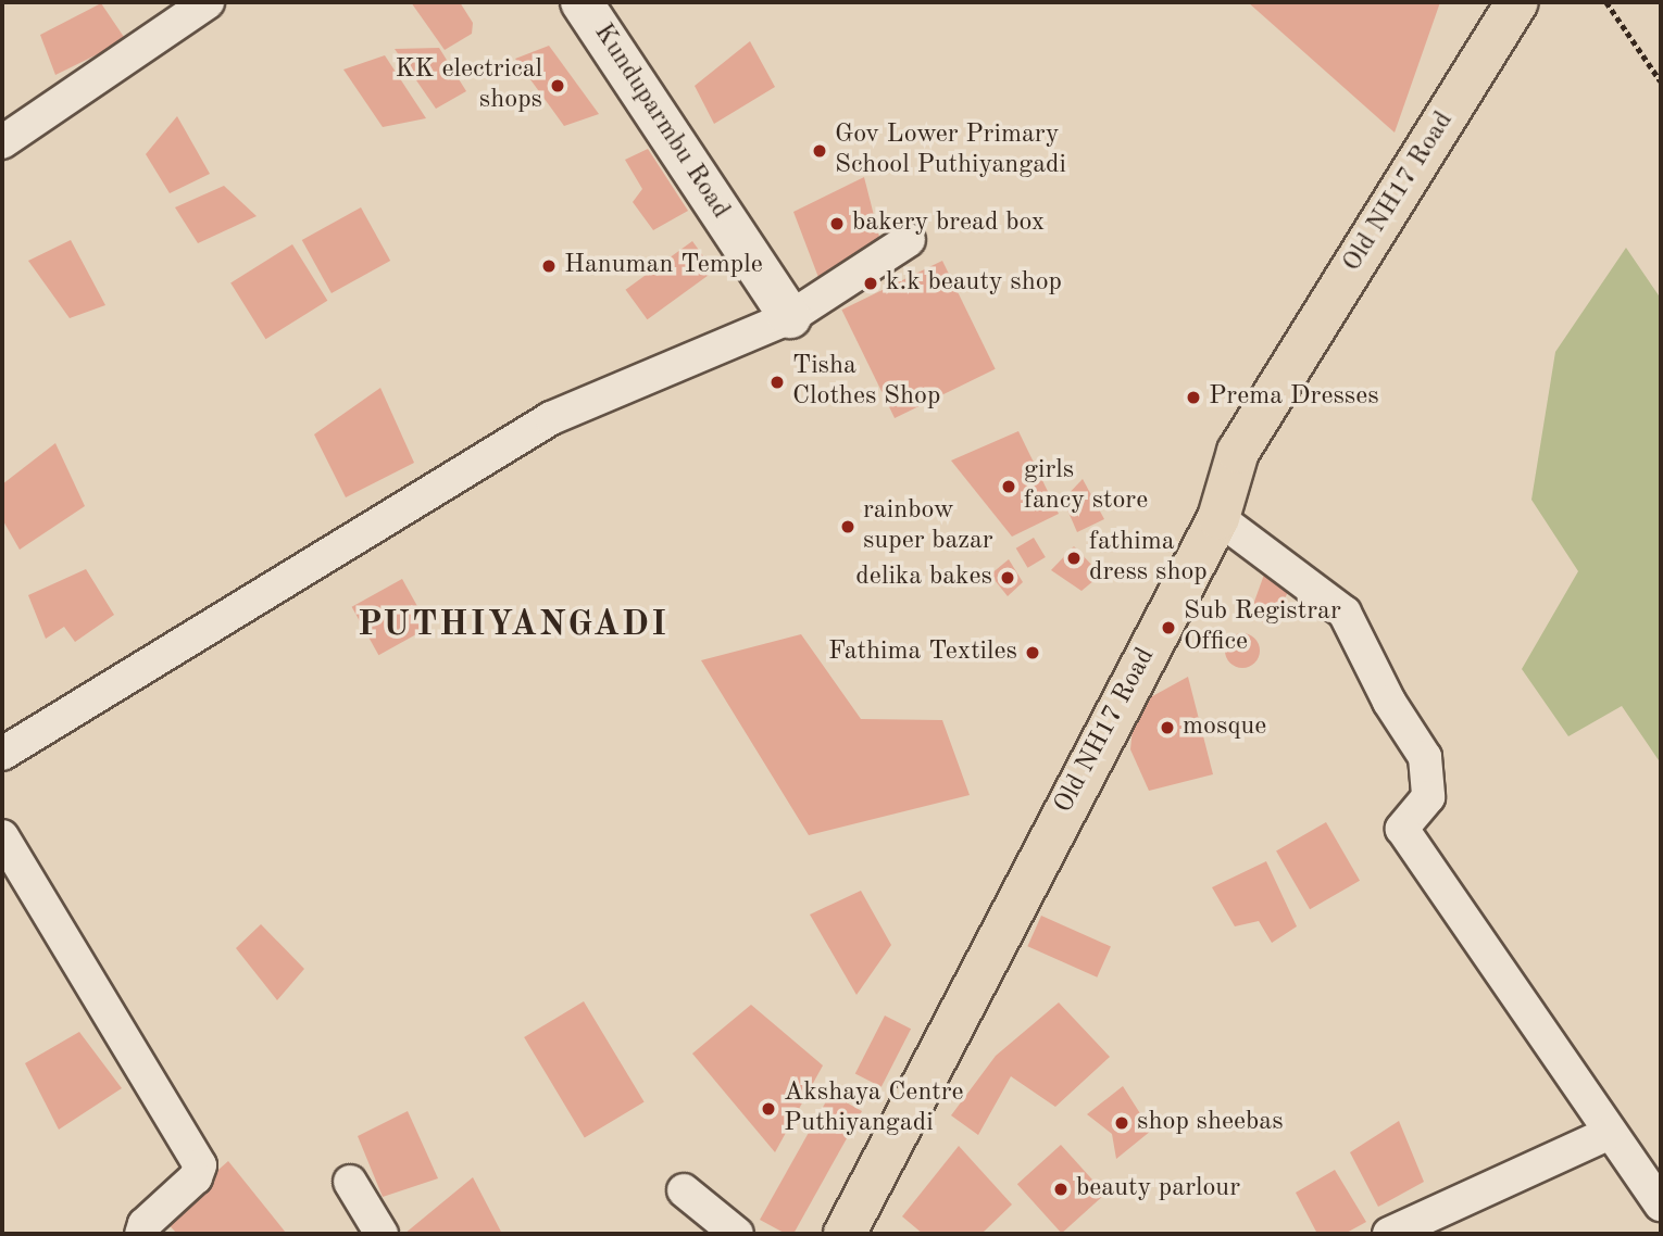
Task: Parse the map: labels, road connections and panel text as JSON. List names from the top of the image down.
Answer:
{
  "streets": {
    "main road": ["Kunduparmbu Road", "Old NH17 Road"]
  },
  "districts": ["PUTHIYANGADI"],
  "places": [
    "KK electrical shops",
    "Gov Lower Primary School Puthiyangadi",
    "bakery bread box",
    "Hanuman Temple",
    "k.k beauty shop",
    "Tisha Clothes Shop",
    "Prema Dresses",
    "girls fancy store",
    "rainbow super bazar",
    "fathima dress shop",
    "delika bakes",
    "Sub Registrar Office",
    "Fathima Textiles",
    "mosque",
    "Akshaya Centre Puthiyangadi",
    "shop sheebas",
    "beauty parlour"
  ]
}
